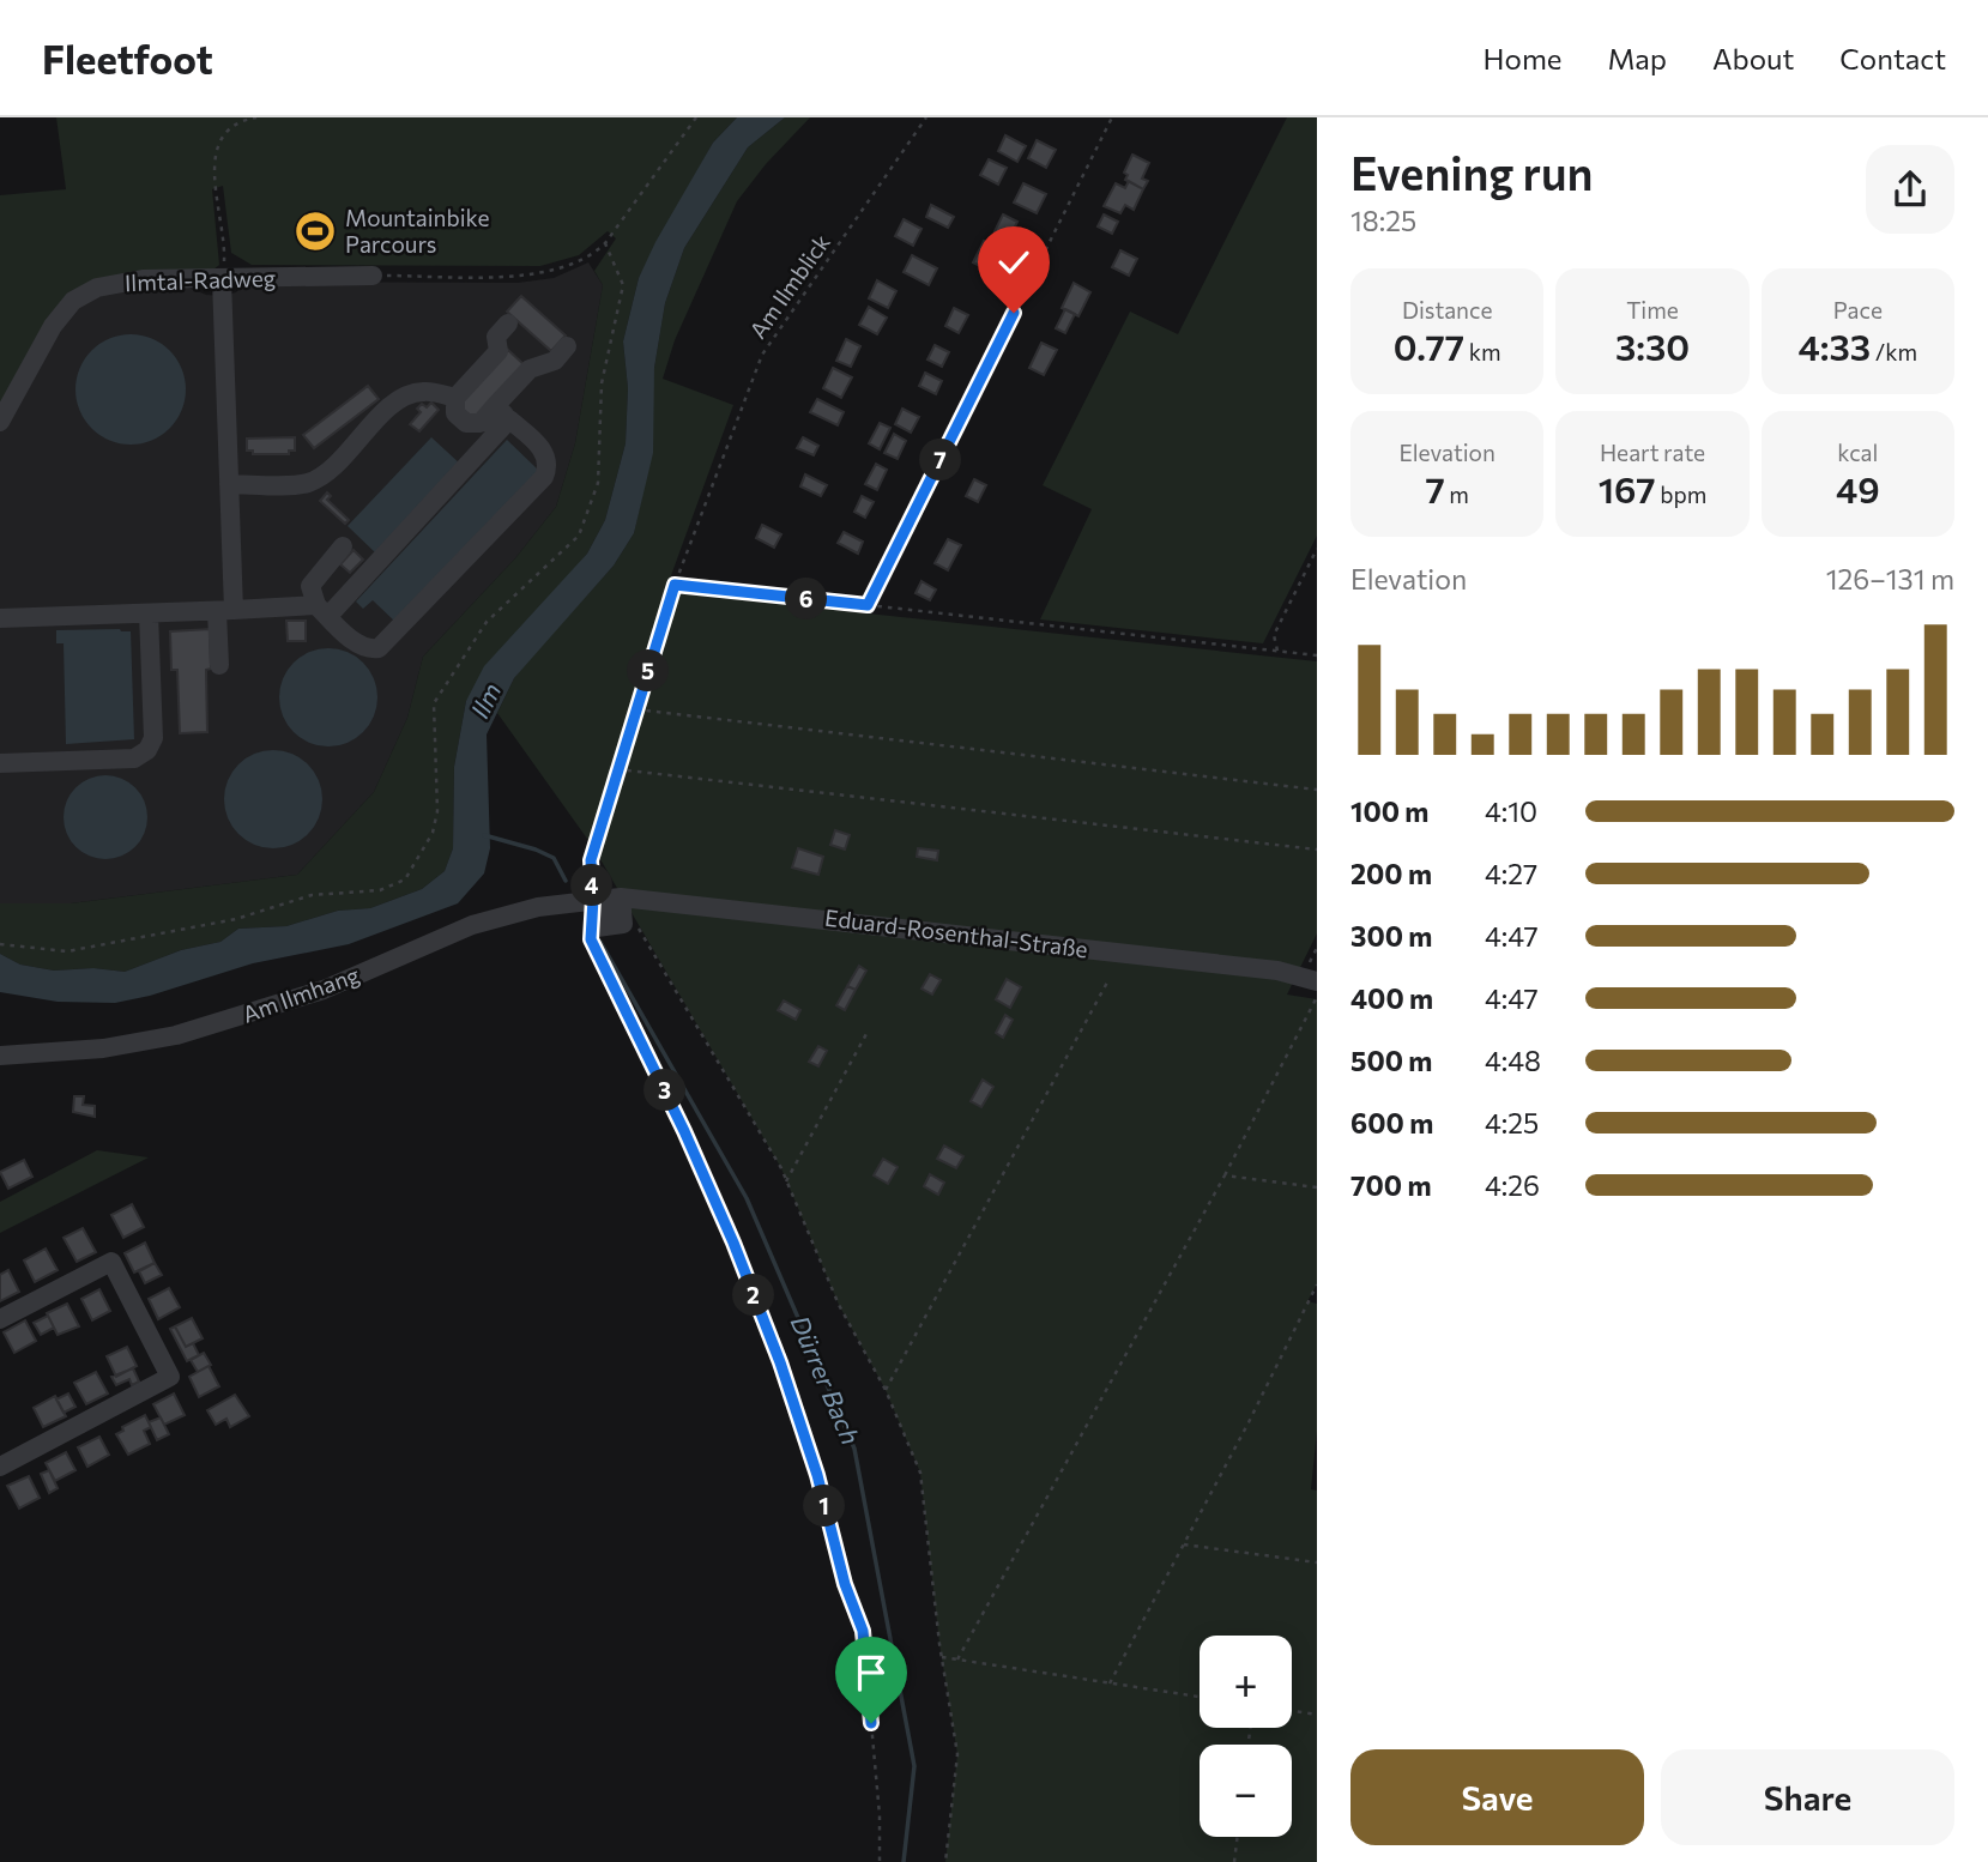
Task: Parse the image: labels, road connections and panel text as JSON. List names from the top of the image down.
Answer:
{
  "streets": {
    "street": ["Ilmtal-Radweg", "Eduard-Rosenthal-Straße", "Am Ilmhang"],
    "path": ["Am Ilmblick"]
  },
  "crossings": [
    ["Am Ilmblick", "Eduard-Rosenthal-Straße"],
    ["Am Ilmblick", "Am Ilmhang"],
    ["Eduard-Rosenthal-Straße", "Am Ilmhang"]
  ],
  "water": ["Ilm", "Dürrer Bach"],
  "places": {
    "sports": ["Mountainbike Parcours"]
  },
  "page": {
    "header": "Fleetfoot",
    "nav": [
      "Home",
      "Map",
      "About",
      "Contact"
    ],
    "heading": ["Evening run", "18:25"],
    "stats": [
      ["Distance", "0.77 km"],
      ["Time", "3:30"],
      ["Pace", "4:33 /km"],
      ["Elevation", "7 m"],
      ["Heart rate", "167 bpm"],
      ["kcal", "49"]
    ],
    "pins": [
      "7",
      "6",
      "5",
      "4",
      "3",
      "2",
      "1"
    ],
    "chart": ["Elevation", "126–131 m"],
    "list": [
      {
        "name": "100 m",
        "note": "4:10"
      },
      {
        "name": "200 m",
        "note": "4:27"
      },
      {
        "name": "300 m",
        "note": "4:47"
      },
      {
        "name": "400 m",
        "note": "4:47"
      },
      {
        "name": "500 m",
        "note": "4:48"
      },
      {
        "name": "600 m",
        "note": "4:25"
      },
      {
        "name": "700 m",
        "note": "4:26"
      }
    ],
    "map_buttons": ["+", "−"],
    "buttons": ["Save", "Share"]
  }
}
